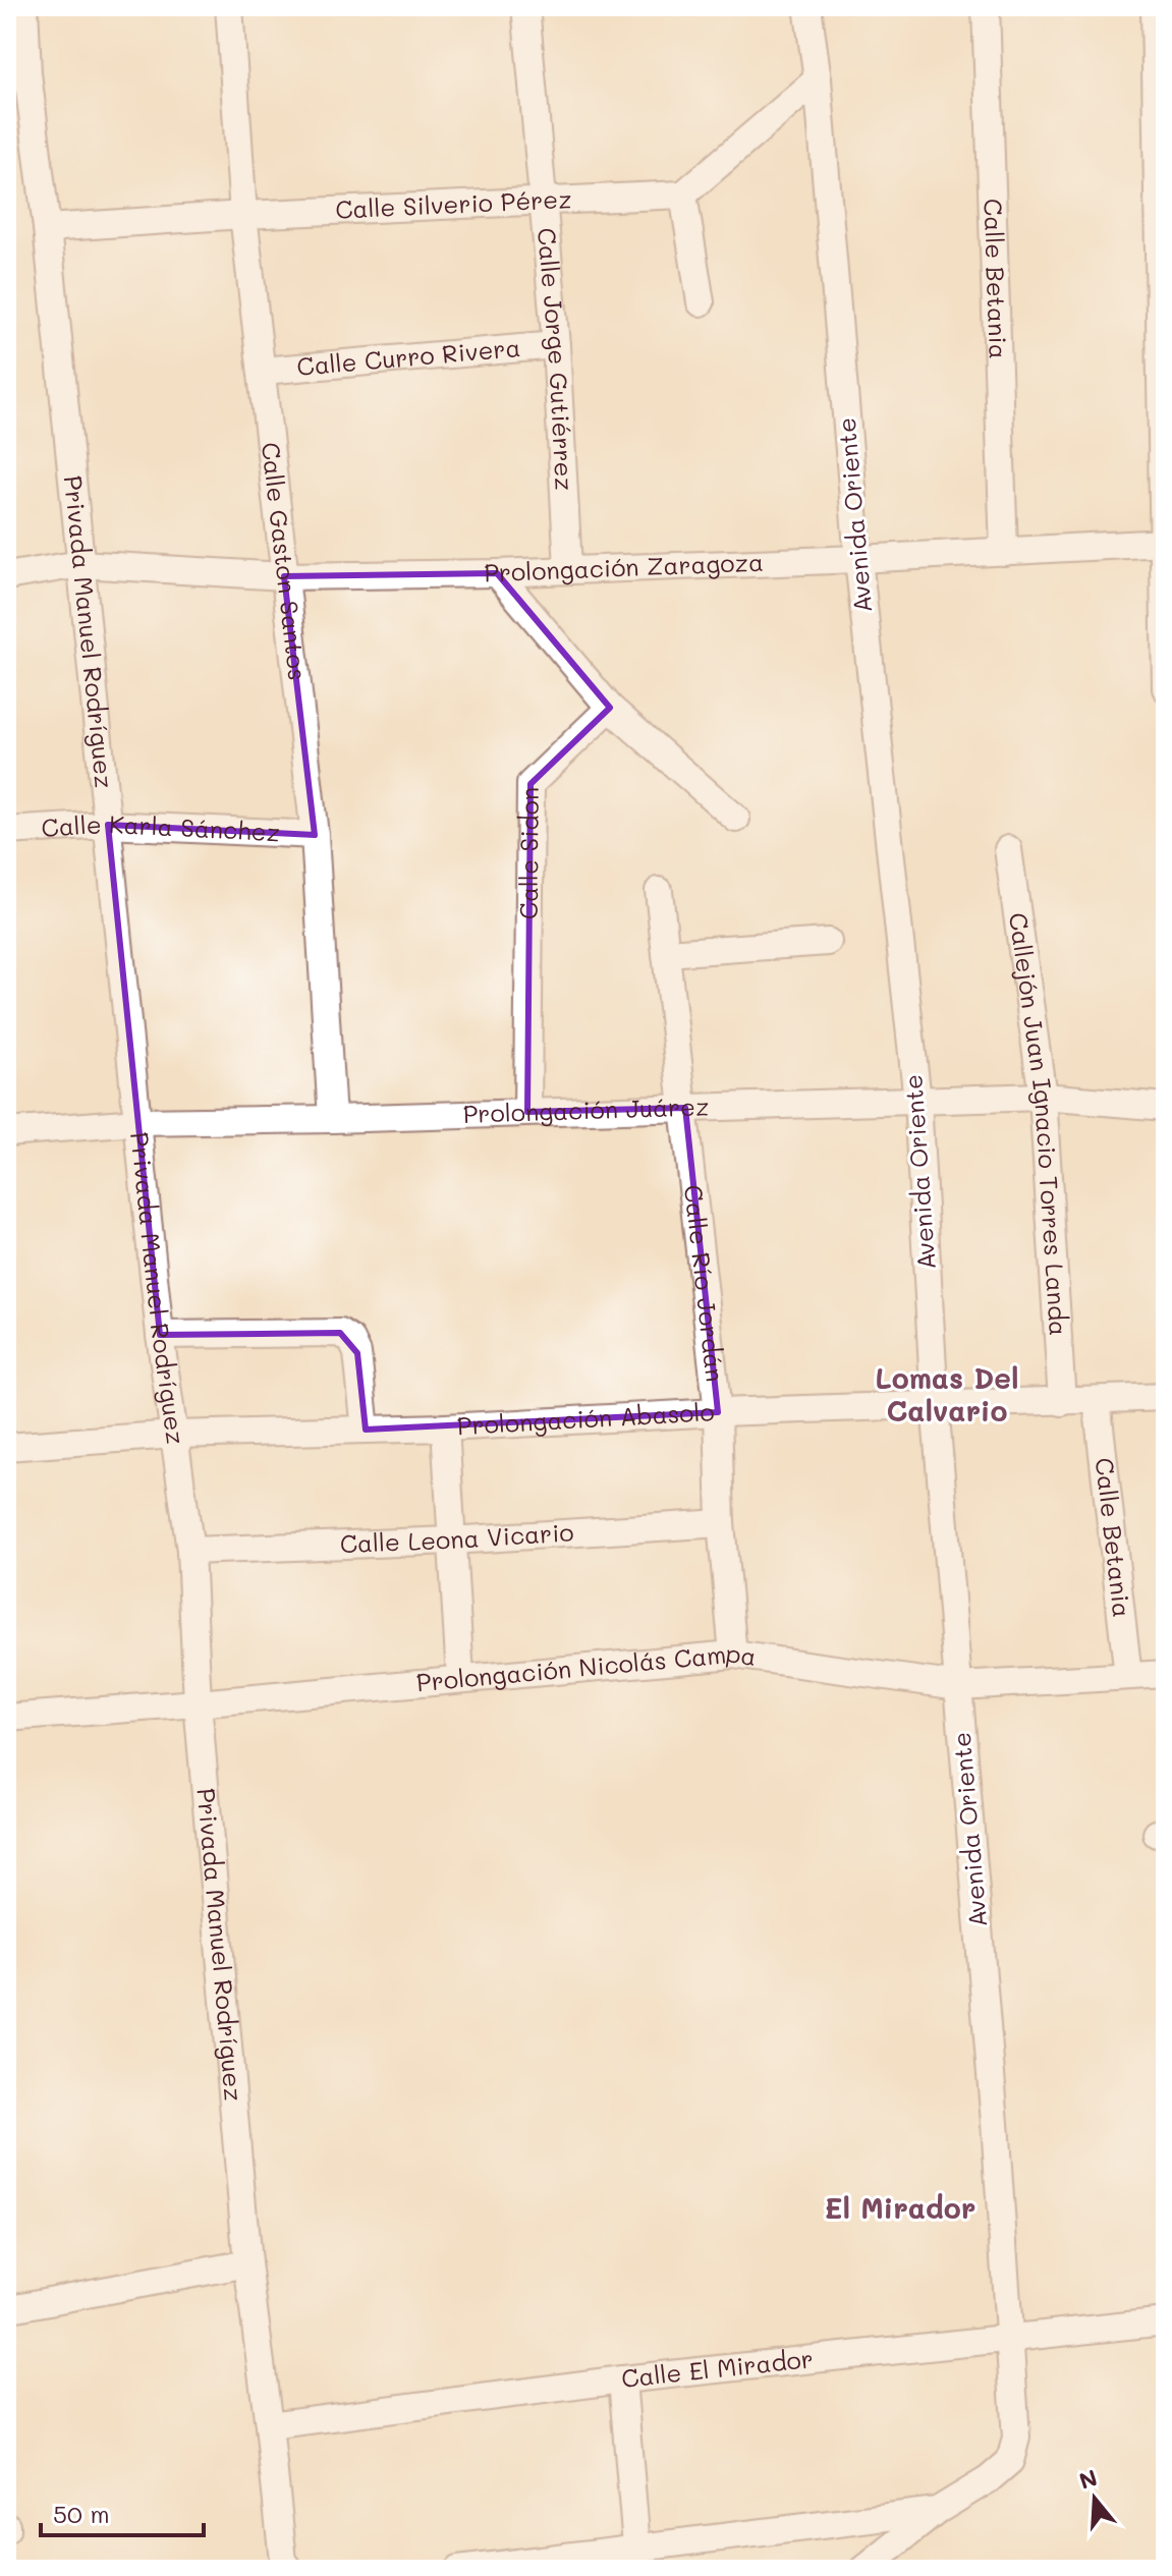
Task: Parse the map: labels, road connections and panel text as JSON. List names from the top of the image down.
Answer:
{
  "streets": {
    "street": [
      "Calle Silverio Pérez",
      "Calle Betania",
      "Calle Curro Rivera",
      "Calle Jorge Gutiérrez",
      "Avenida Oriente",
      "Calle Gaston Santos",
      "Prolongación Zaragoza",
      "Privada Manuel Rodríguez",
      "Calle Karla Sánchez",
      "Calle Sidon",
      "Prolongación Juárez",
      "Callejón Juan Ignacio Torres Landa",
      "Calle Río Jordán",
      "Prolongación Abasolo",
      "Calle Leona Vicario",
      "Prolongación Nicolás Campa",
      "Calle El Mirador"
    ]
  },
  "crossings": [
    ["Calle Silverio Pérez", "Calle Jorge Gutiérrez"],
    ["Calle Silverio Pérez", "Calle Gaston Santos"],
    ["Calle Silverio Pérez", "Privada Manuel Rodríguez"],
    ["Calle Betania", "Prolongación Zaragoza"],
    ["Calle Betania", "Prolongación Abasolo"],
    ["Calle Betania", "Prolongación Nicolás Campa"],
    ["Calle Curro Rivera", "Calle Jorge Gutiérrez"],
    ["Calle Curro Rivera", "Calle Gaston Santos"],
    ["Calle Jorge Gutiérrez", "Prolongación Zaragoza"],
    ["Avenida Oriente", "Prolongación Zaragoza"],
    ["Avenida Oriente", "Prolongación Juárez"],
    ["Avenida Oriente", "Prolongación Abasolo"],
    ["Avenida Oriente", "Prolongación Nicolás Campa"],
    ["Avenida Oriente", "Calle El Mirador"],
    ["Calle Gaston Santos", "Prolongación Zaragoza"],
    ["Calle Gaston Santos", "Calle Karla Sánchez"],
    ["Calle Gaston Santos", "Prolongación Juárez"],
    ["Prolongación Zaragoza", "Privada Manuel Rodríguez"],
    ["Privada Manuel Rodríguez", "Calle Karla Sánchez"],
    ["Privada Manuel Rodríguez", "Prolongación Juárez"],
    ["Privada Manuel Rodríguez", "Prolongación Abasolo"],
    ["Privada Manuel Rodríguez", "Calle Leona Vicario"],
    ["Privada Manuel Rodríguez", "Prolongación Nicolás Campa"],
    ["Privada Manuel Rodríguez", "Calle El Mirador"],
    ["Calle Sidon", "Prolongación Juárez"],
    ["Prolongación Juárez", "Callejón Juan Ignacio Torres Landa"],
    ["Prolongación Juárez", "Calle Río Jordán"],
    ["Callejón Juan Ignacio Torres Landa", "Prolongación Abasolo"],
    ["Calle Río Jordán", "Prolongación Abasolo"],
    ["Calle Río Jordán", "Calle Leona Vicario"],
    ["Calle Río Jordán", "Prolongación Nicolás Campa"]
  ],
  "districts": ["Lomas Del Calvario", "El Mirador"],
  "scale_bar": "50 m",
  "north": "top"
}
